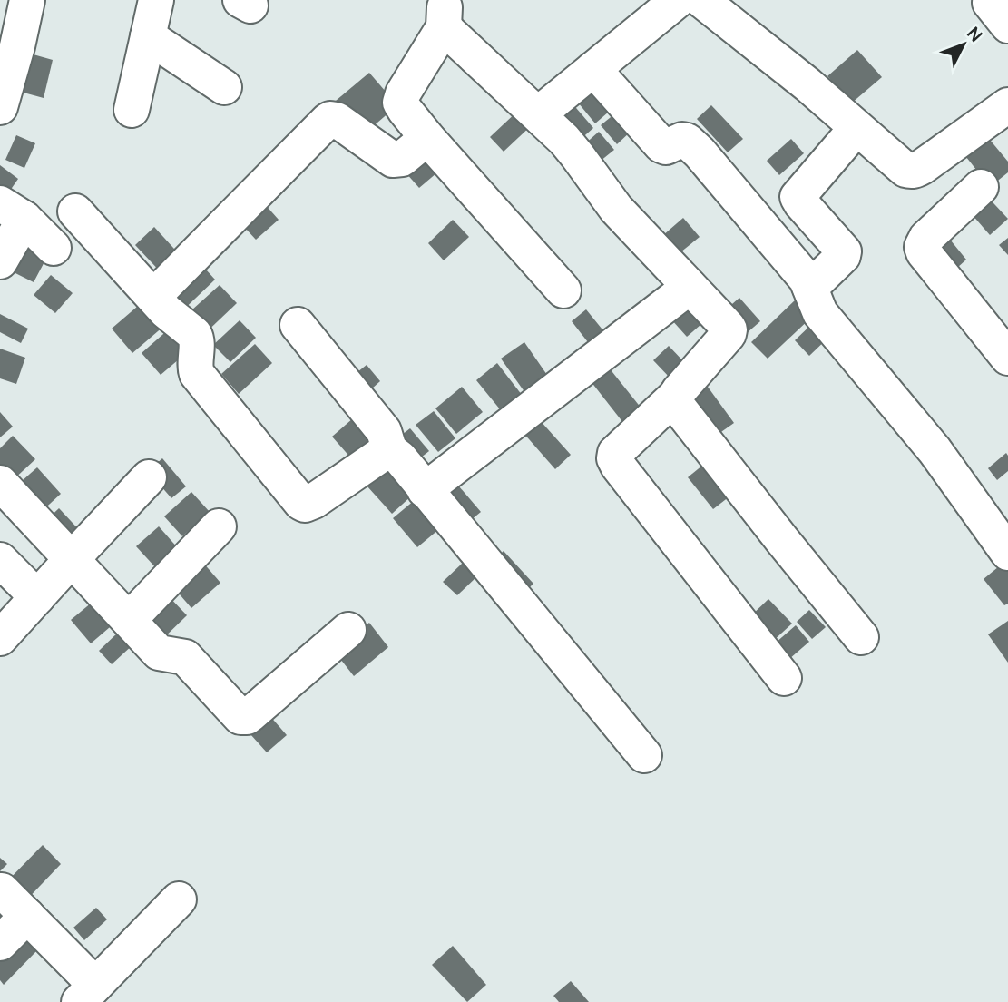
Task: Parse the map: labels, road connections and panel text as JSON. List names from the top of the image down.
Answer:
{
  "north": "top right"
}
